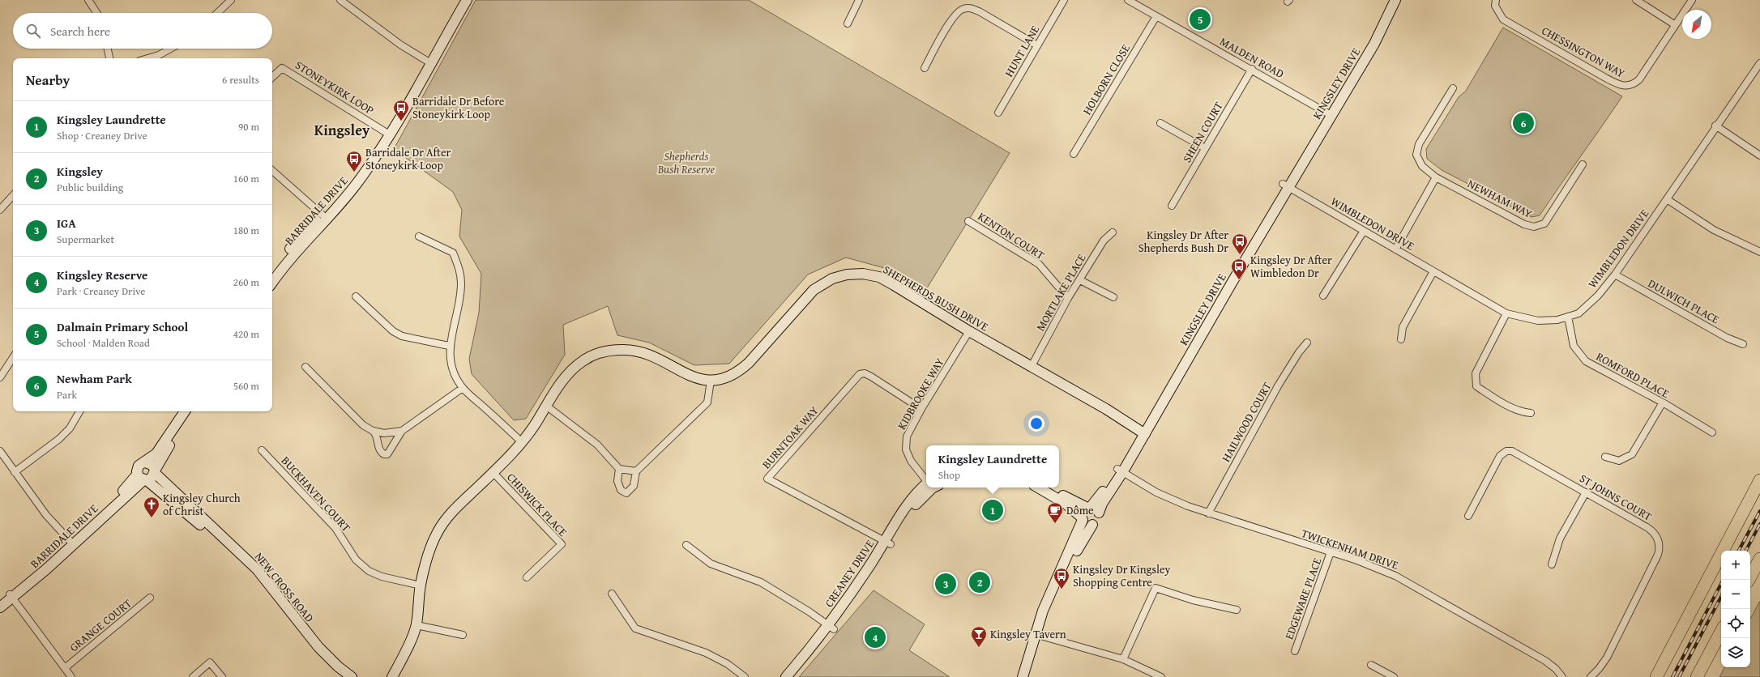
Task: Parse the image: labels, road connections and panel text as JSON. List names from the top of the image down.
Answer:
{
  "streets": {
    "street": [
      "HUNT LANE",
      "CHESSINGTON WAY",
      "MALDEN ROAD",
      "HOLBORN CLOSE",
      "KINGSLEY DRIVE",
      "STONEYKIRK LOOP",
      "SHEEN COURT",
      "NEWHAM WAY",
      "BARRIDALE DRIVE",
      "WIMBLEDON DRIVE",
      "KENTON COURT",
      "MORTLAKE PLACE",
      "SHEPHERDS BUSH DRIVE",
      "DULWICH PLACE",
      "ROMFORD PLACE",
      "KIDBROOKE WAY",
      "HAILWOOD COURT",
      "BURNTOAK WAY",
      "BUCKHAVEN COURT",
      "ST JOHNS COURT",
      "CHISWICK PLACE",
      "TWICKENHAM DRIVE",
      "CREANEY DRIVE",
      "NEW CROSS ROAD",
      "EDGEWARE PLACE",
      "GRANGE COURT"
    ]
  },
  "crossings": [
    ["MALDEN ROAD", "HOLBORN CLOSE"],
    ["MALDEN ROAD", "KINGSLEY DRIVE"],
    ["MALDEN ROAD", "SHEEN COURT"],
    ["KINGSLEY DRIVE", "WIMBLEDON DRIVE"],
    ["KINGSLEY DRIVE", "SHEPHERDS BUSH DRIVE"],
    ["KINGSLEY DRIVE", "TWICKENHAM DRIVE"],
    ["STONEYKIRK LOOP", "BARRIDALE DRIVE"],
    ["BARRIDALE DRIVE", "NEW CROSS ROAD"],
    ["WIMBLEDON DRIVE", "DULWICH PLACE"],
    ["WIMBLEDON DRIVE", "ROMFORD PLACE"],
    ["KENTON COURT", "MORTLAKE PLACE"],
    ["MORTLAKE PLACE", "SHEPHERDS BUSH DRIVE"],
    ["SHEPHERDS BUSH DRIVE", "KIDBROOKE WAY"],
    ["SHEPHERDS BUSH DRIVE", "BUCKHAVEN COURT"],
    ["SHEPHERDS BUSH DRIVE", "CHISWICK PLACE"],
    ["KIDBROOKE WAY", "BURNTOAK WAY"],
    ["HAILWOOD COURT", "TWICKENHAM DRIVE"],
    ["BURNTOAK WAY", "CREANEY DRIVE"],
    ["TWICKENHAM DRIVE", "EDGEWARE PLACE"]
  ],
  "districts": ["Kingsley"],
  "parks": ["Shepherds Bush Reserve"],
  "places": {
    "bus stop": [
      "Barridale Dr Before Stoneykirk Loop",
      "Barridale Dr After Stoneykirk Loop",
      "Kingsley Dr After Shepherds Bush Dr",
      "Kingsley Dr After Wimbledon Dr",
      "Kingsley Dr Kingsley Shopping Centre"
    ],
    "church": ["Kingsley Church of Christ"],
    "cafe": ["Dôme"],
    "bar": ["Kingsley Tavern"]
  },
  "north": "bottom left",
  "page": {
    "pins": [
      "5",
      "6",
      "1",
      "2",
      "3",
      "4"
    ],
    "search": "Search here",
    "heading": ["Nearby", "6 results"],
    "list": [
      {
        "mark": "1",
        "name": "Kingsley Laundrette",
        "note": "Shop · Creaney Drive",
        "value": "90 m"
      },
      {
        "mark": "2",
        "name": "Kingsley",
        "note": "Public building",
        "value": "160 m"
      },
      {
        "mark": "3",
        "name": "IGA",
        "note": "Supermarket",
        "value": "180 m"
      },
      {
        "mark": "4",
        "name": "Kingsley Reserve",
        "note": "Park · Creaney Drive",
        "value": "260 m"
      },
      {
        "mark": "5",
        "name": "Dalmain Primary School",
        "note": "School · Malden Road",
        "value": "420 m"
      },
      {
        "mark": "6",
        "name": "Newham Park",
        "note": "Park",
        "value": "560 m"
      }
    ],
    "popup": ["Kingsley Laundrette", "Shop"],
    "map_buttons": ["+", "−"]
  }
}
